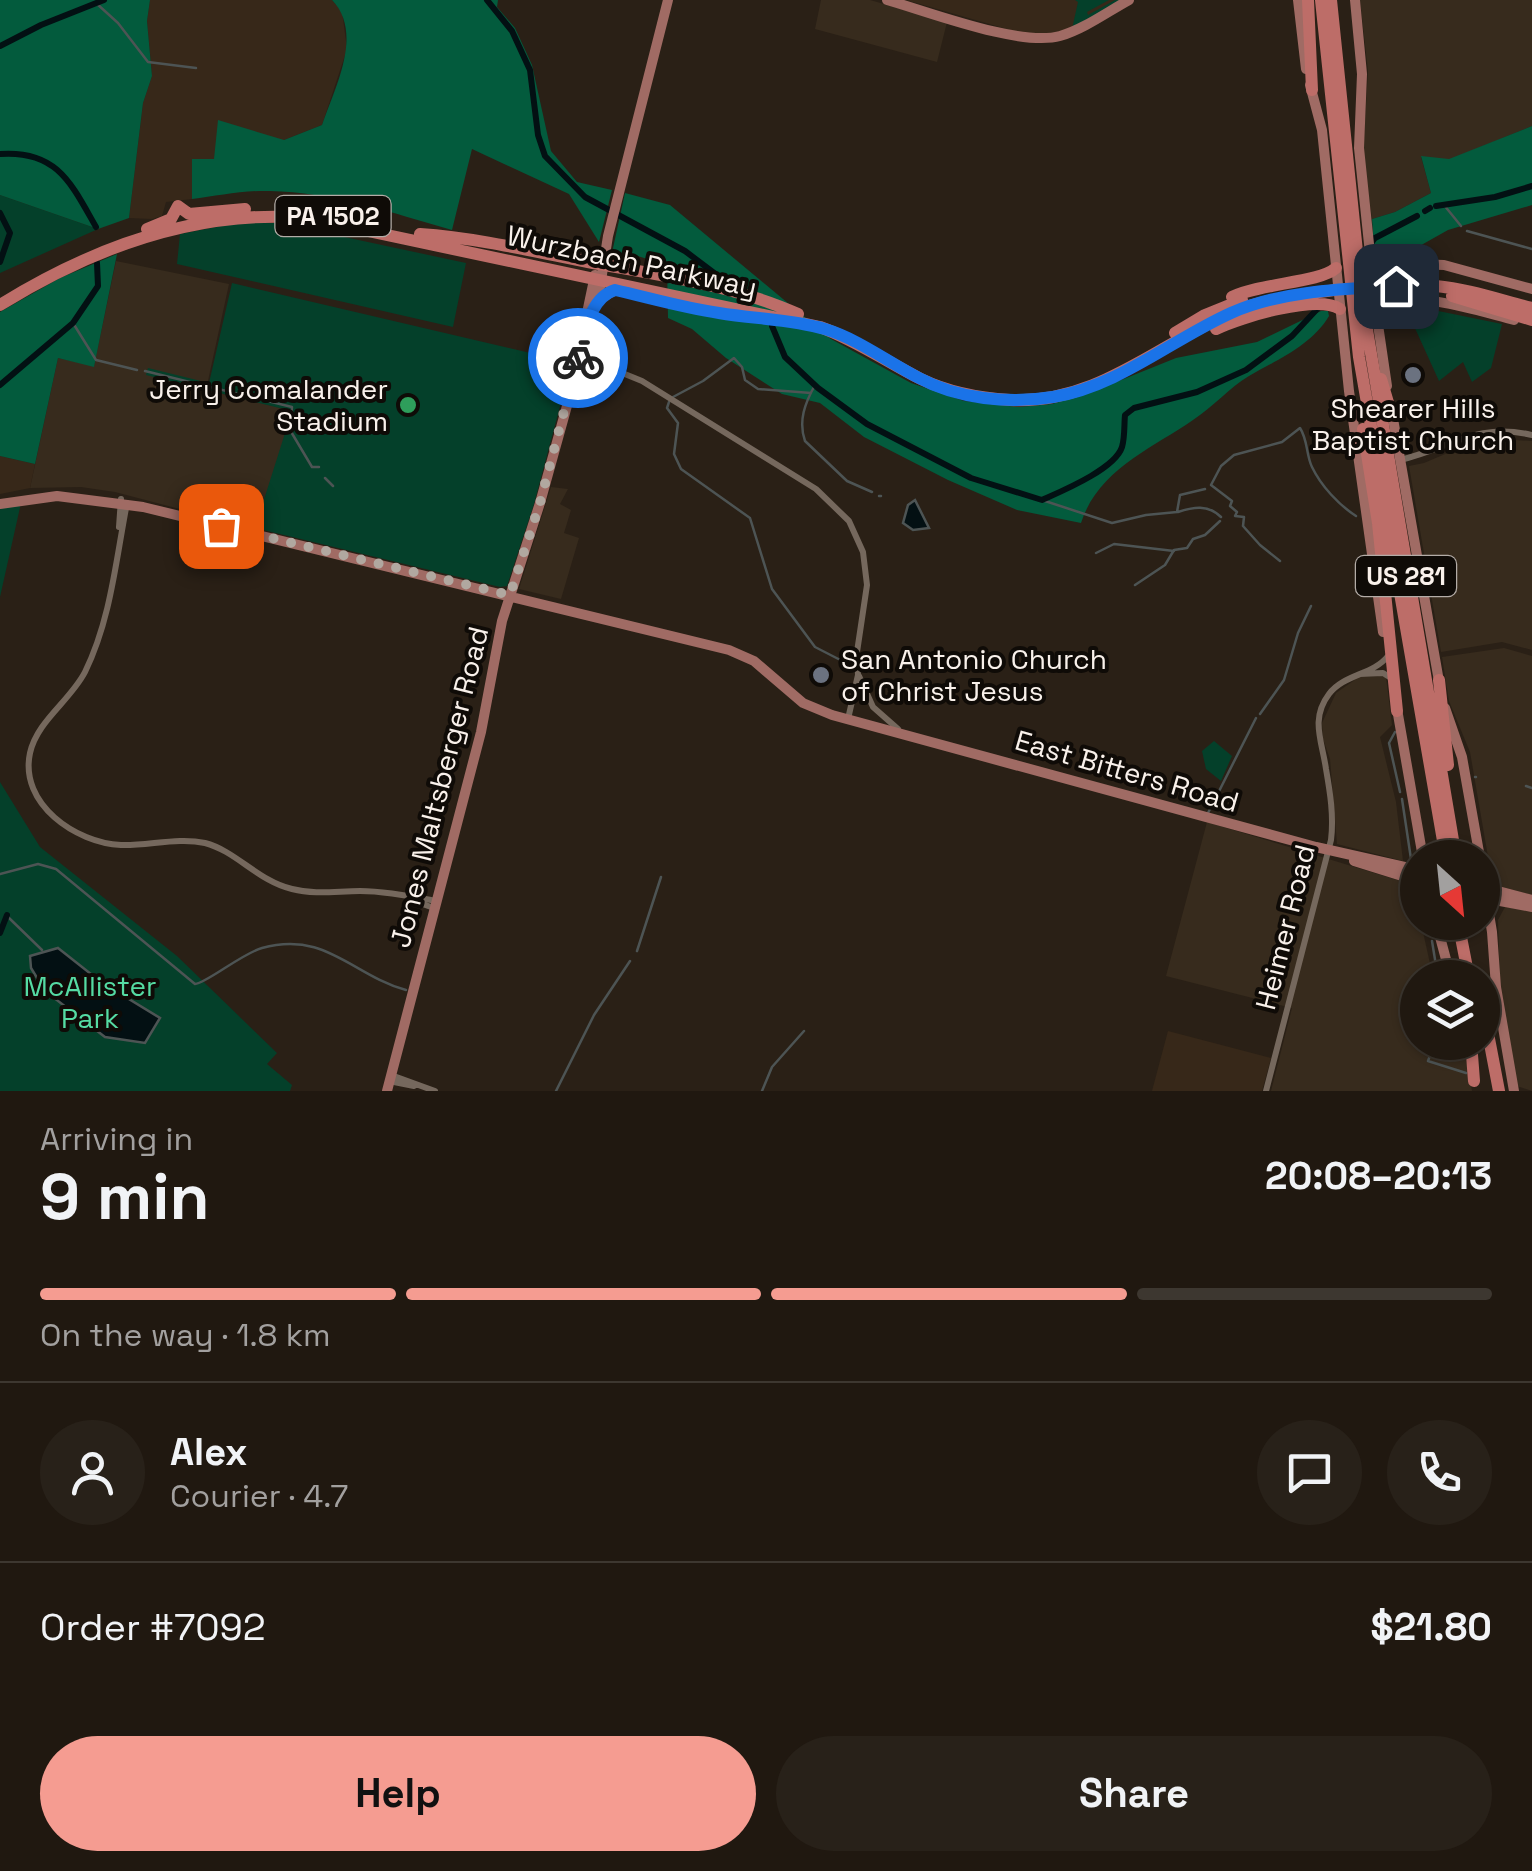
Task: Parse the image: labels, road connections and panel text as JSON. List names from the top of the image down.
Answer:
{
  "streets": {
    "highway": ["PA 1502", "Wurzbach Parkway", "US 281"],
    "main road": ["East Bitters Road", "Jones Maltsberger Road"],
    "street": ["Heimer Road"]
  },
  "crossings": [
    ["East Bitters Road", "Jones Maltsberger Road"],
    ["East Bitters Road", "Heimer Road"]
  ],
  "parks": ["McAllister Park"],
  "places": ["Shearer Hills Baptist Church", "Jerry Comalander Stadium", "San Antonio Church of Christ Jesus"],
  "north": "bottom right",
  "page": {
    "heading": ["9 min", "Arriving in", "20:08–20:13"],
    "panel": [
      "Alex",
      "Courier · 4.7",
      "Order #7092",
      "$21.80"
    ],
    "bar": "On the way · 1.8 km",
    "buttons": ["Help", "Share"]
  }
}
